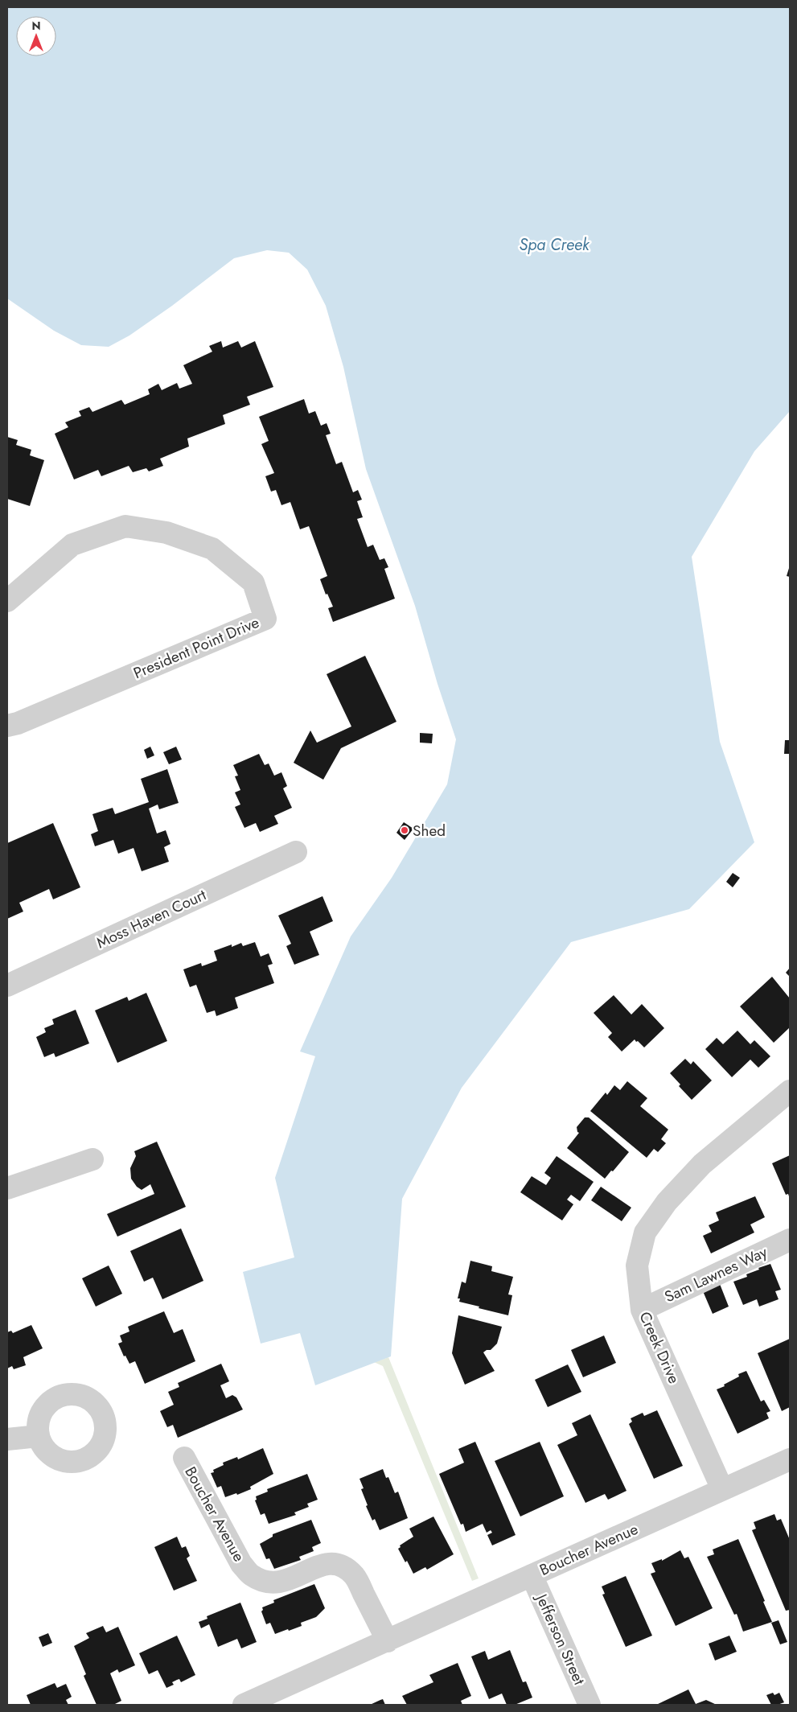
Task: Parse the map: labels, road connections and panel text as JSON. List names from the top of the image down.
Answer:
{
  "streets": {
    "street": [
      "President Point Drive",
      "Moss Haven Court",
      "Sam Lawnes Way",
      "Creek Drive",
      "Boucher Avenue",
      "Jefferson Street"
    ]
  },
  "crossings": [
    ["Sam Lawnes Way", "Creek Drive"],
    ["Creek Drive", "Boucher Avenue"],
    ["Boucher Avenue", "Jefferson Street"]
  ],
  "water": ["Spa Creek"],
  "places": ["Shed"],
  "north": "top"
}
